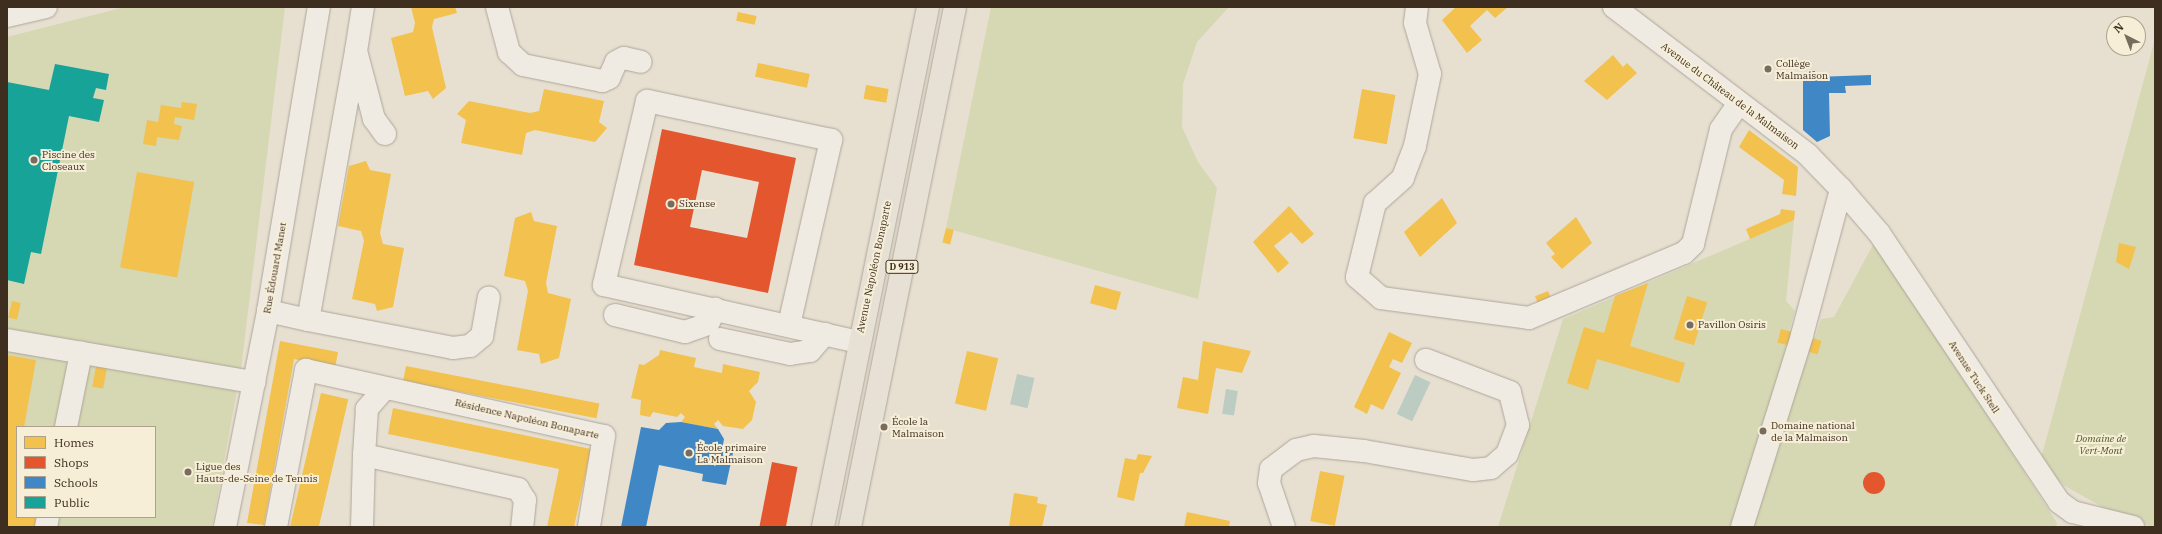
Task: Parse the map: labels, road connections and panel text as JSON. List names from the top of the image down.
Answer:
{
  "streets": {
    "main road": ["Avenue Napoléon Bonaparte", "D 913"],
    "street": [
      "Avenue du Château de la Malmaison",
      "Rue Édouard Manet",
      "Avenue Tuck Stell",
      "Résidence Napoléon Bonaparte"
    ]
  },
  "crossings": [
    ["Avenue du Château de la Malmaison", "Avenue Tuck Stell"]
  ],
  "parks": ["Domaine de Vert-Mont"],
  "places": [
    "Collège Malmaison",
    "Piscine des Closeaux",
    "Sixense",
    "Pavillon Osiris",
    "École la Malmaison",
    "Domaine national de la Malmaison",
    "École primaire La Malmaison",
    "Ligue des Hauts-de-Seine de Tennis"
  ],
  "legend": [
    "Homes",
    "Shops",
    "Schools",
    "Public"
  ],
  "north": "top left"
}
